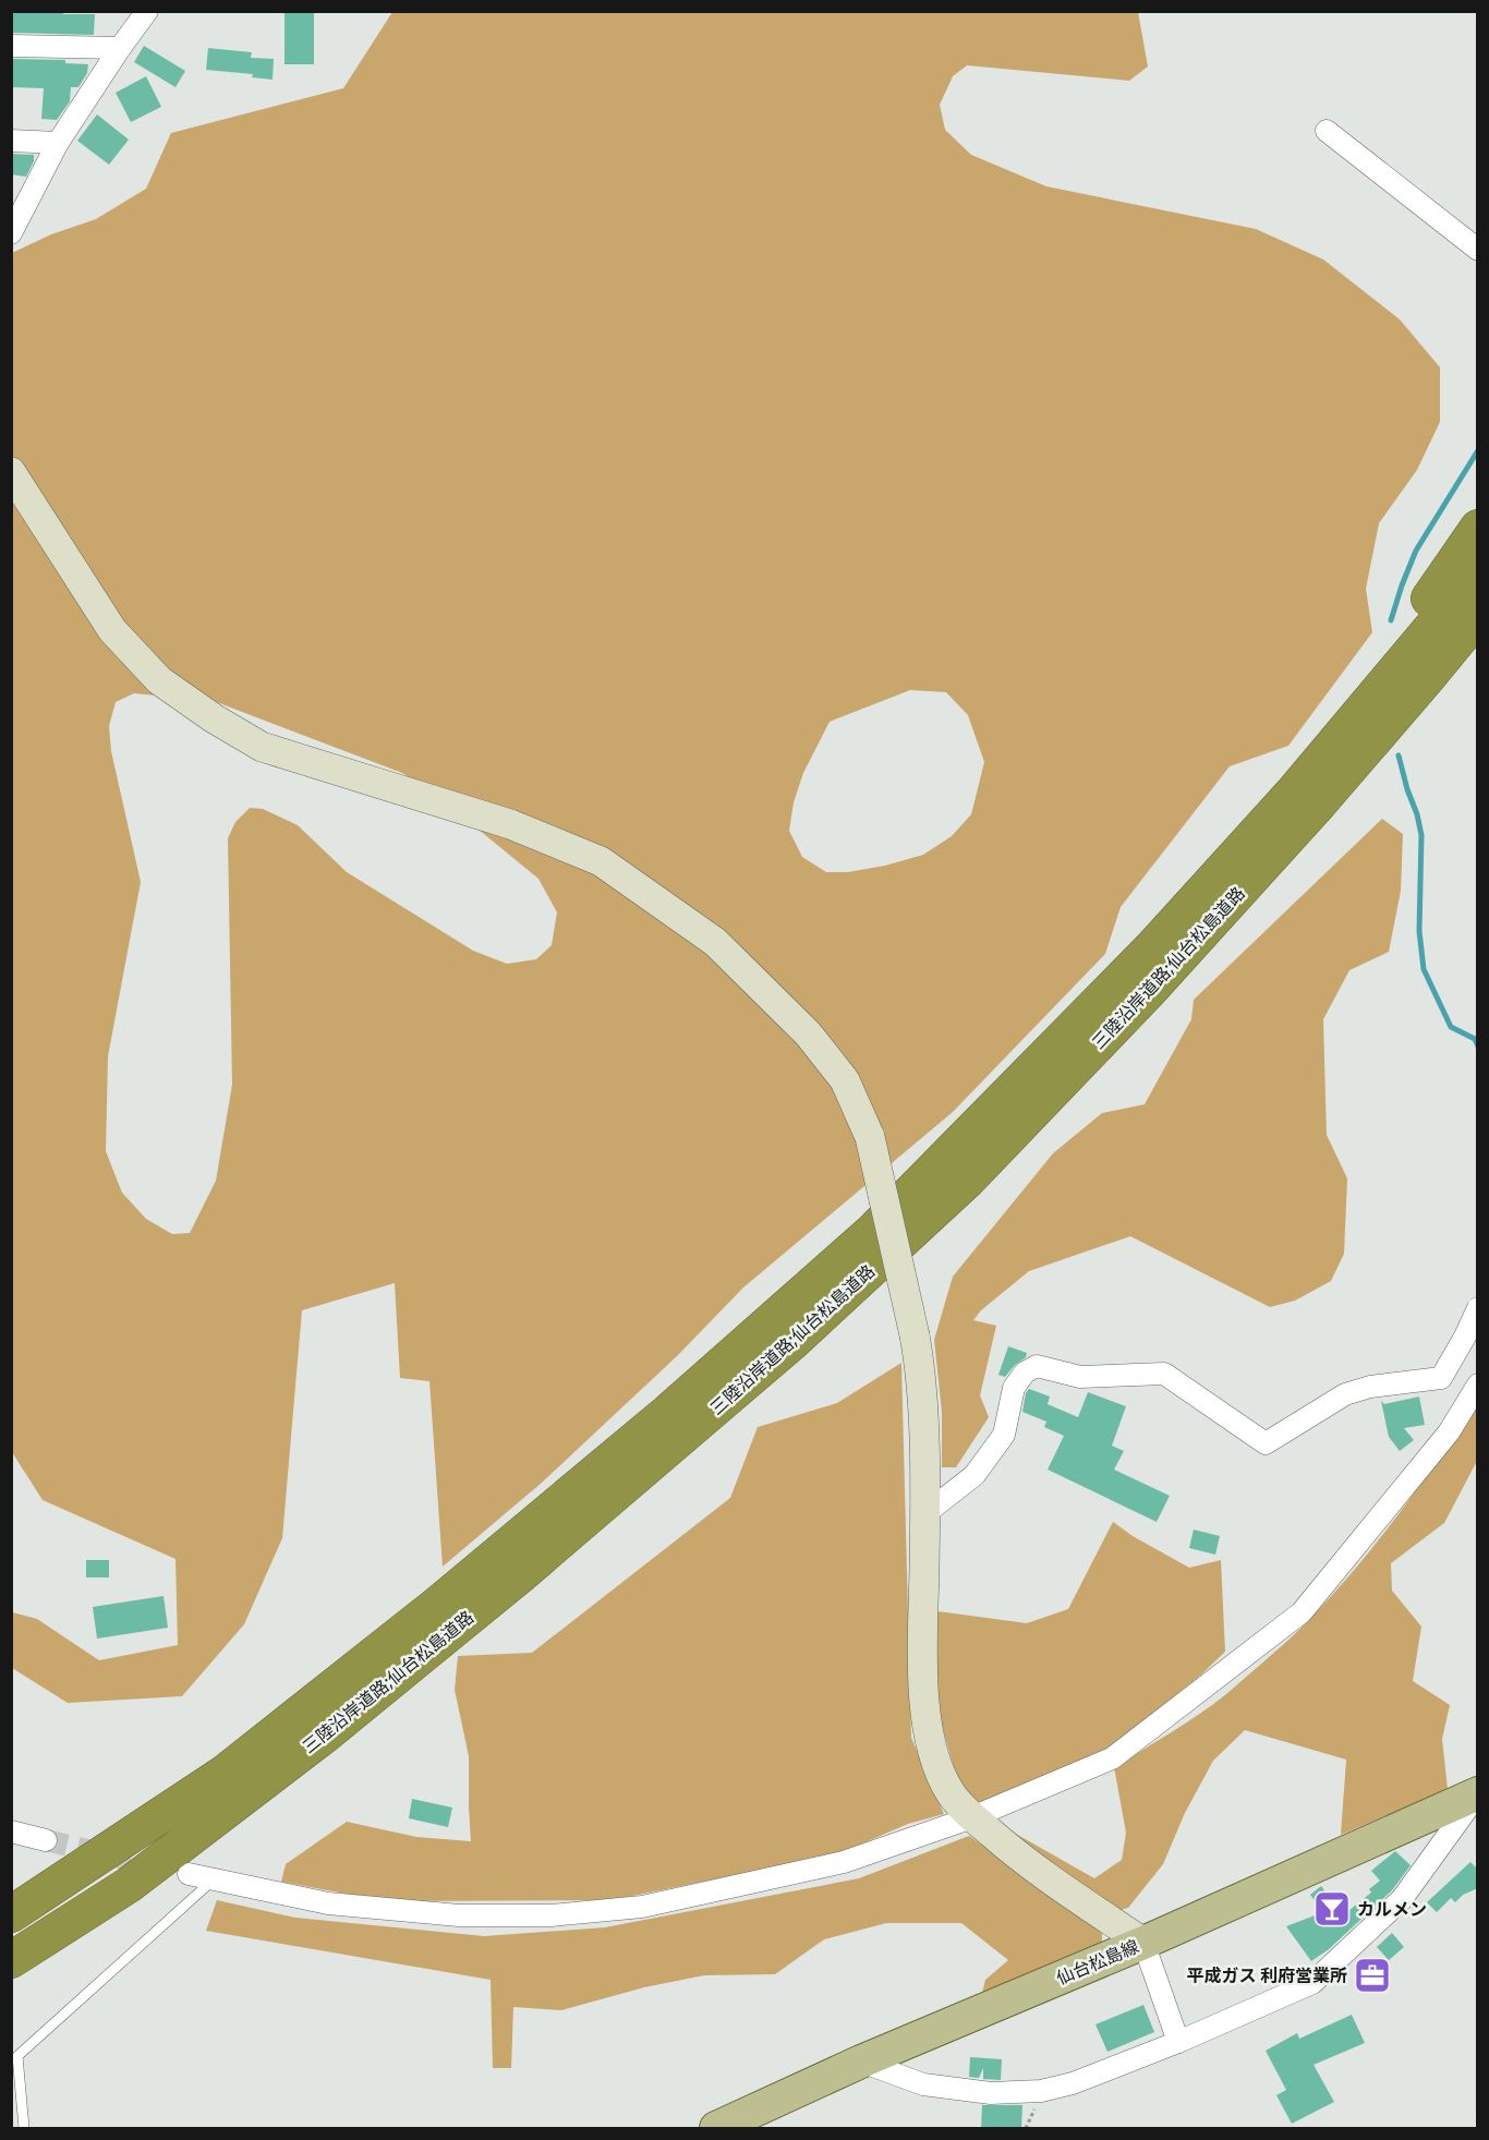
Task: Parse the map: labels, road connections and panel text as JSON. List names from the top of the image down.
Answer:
{
  "streets": {
    "highway": ["三陸沿岸道路;仙台松島道路"],
    "main road": ["仙台松島線"]
  },
  "places": {
    "bar": ["カルメン"],
    "office": ["平成ガス 利府営業所"]
  }
}
